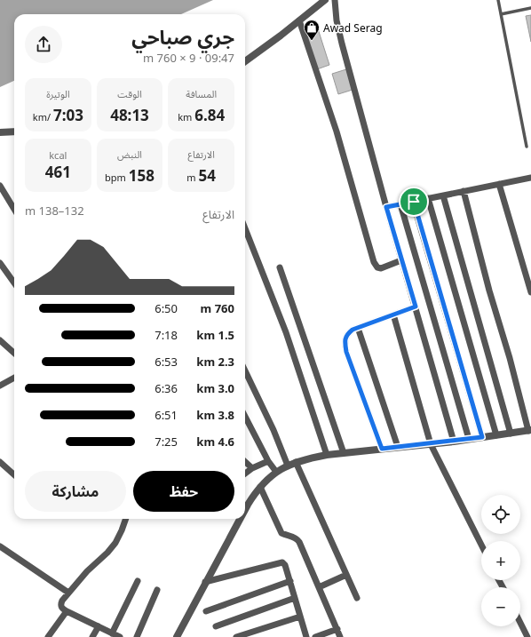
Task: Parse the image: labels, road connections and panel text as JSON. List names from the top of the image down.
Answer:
{
  "places": {
    "shop": ["Awad Serag"]
  },
  "page": {
    "heading": ["جري صباحي", "09:47 · 9 × 760 m"],
    "stats": [
      ["المسافة", "6.84 km"],
      ["الوقت", "48:13"],
      ["الوتيرة", "7:03 /km"],
      ["الارتفاع", "54 m"],
      ["النبض", "158 bpm"],
      ["kcal", "461"]
    ],
    "chart": ["الارتفاع", "132–138 m"],
    "list": [
      {
        "name": "760 m",
        "note": "6:50"
      },
      {
        "name": "1.5 km",
        "note": "7:18"
      },
      {
        "name": "2.3 km",
        "note": "6:53"
      },
      {
        "name": "3.0 km",
        "note": "6:36"
      },
      {
        "name": "3.8 km",
        "note": "6:51"
      },
      {
        "name": "4.6 km",
        "note": "7:25"
      }
    ],
    "buttons": ["حفظ", "مشاركة"],
    "map_buttons": ["+", "−"]
  }
}
